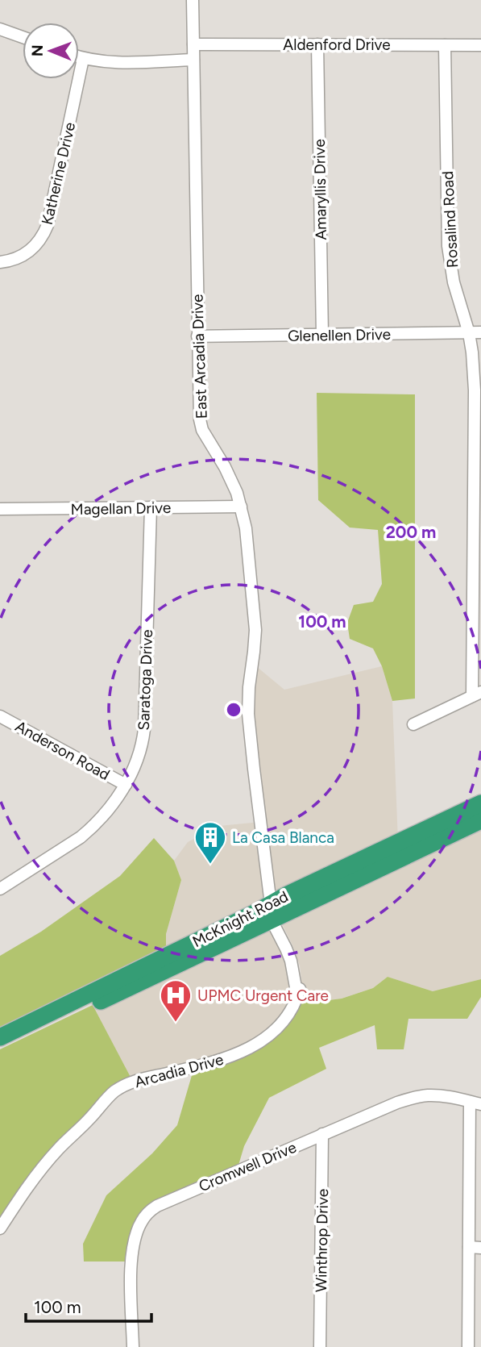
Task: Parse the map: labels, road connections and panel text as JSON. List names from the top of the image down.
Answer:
{
  "streets": {
    "highway": ["McKnight Road"],
    "street": [
      "Aldenford Drive",
      "Katherine Drive",
      "Amaryllis Drive",
      "Rosalind Road",
      "Glenellen Drive",
      "East Arcadia Drive",
      "Magellan Drive",
      "Saratoga Drive",
      "Anderson Road",
      "Arcadia Drive",
      "Cromwell Drive",
      "Winthrop Drive"
    ]
  },
  "crossings": [
    ["Aldenford Drive", "Amaryllis Drive"],
    ["Aldenford Drive", "Rosalind Road"],
    ["Aldenford Drive", "East Arcadia Drive"],
    ["Amaryllis Drive", "Glenellen Drive"],
    ["Rosalind Road", "Glenellen Drive"],
    ["Glenellen Drive", "East Arcadia Drive"],
    ["East Arcadia Drive", "Magellan Drive"],
    ["East Arcadia Drive", "McKnight Road"],
    ["East Arcadia Drive", "Arcadia Drive"],
    ["Magellan Drive", "Saratoga Drive"],
    ["Saratoga Drive", "Anderson Road"],
    ["McKnight Road", "Arcadia Drive"],
    ["Cromwell Drive", "Winthrop Drive"]
  ],
  "places": {
    "building": ["La Casa Blanca"],
    "hospital": ["UPMC Urgent Care"]
  },
  "scale_bar": "100 m",
  "north": "left",
  "rings": ["200 m", "100 m"]
}
